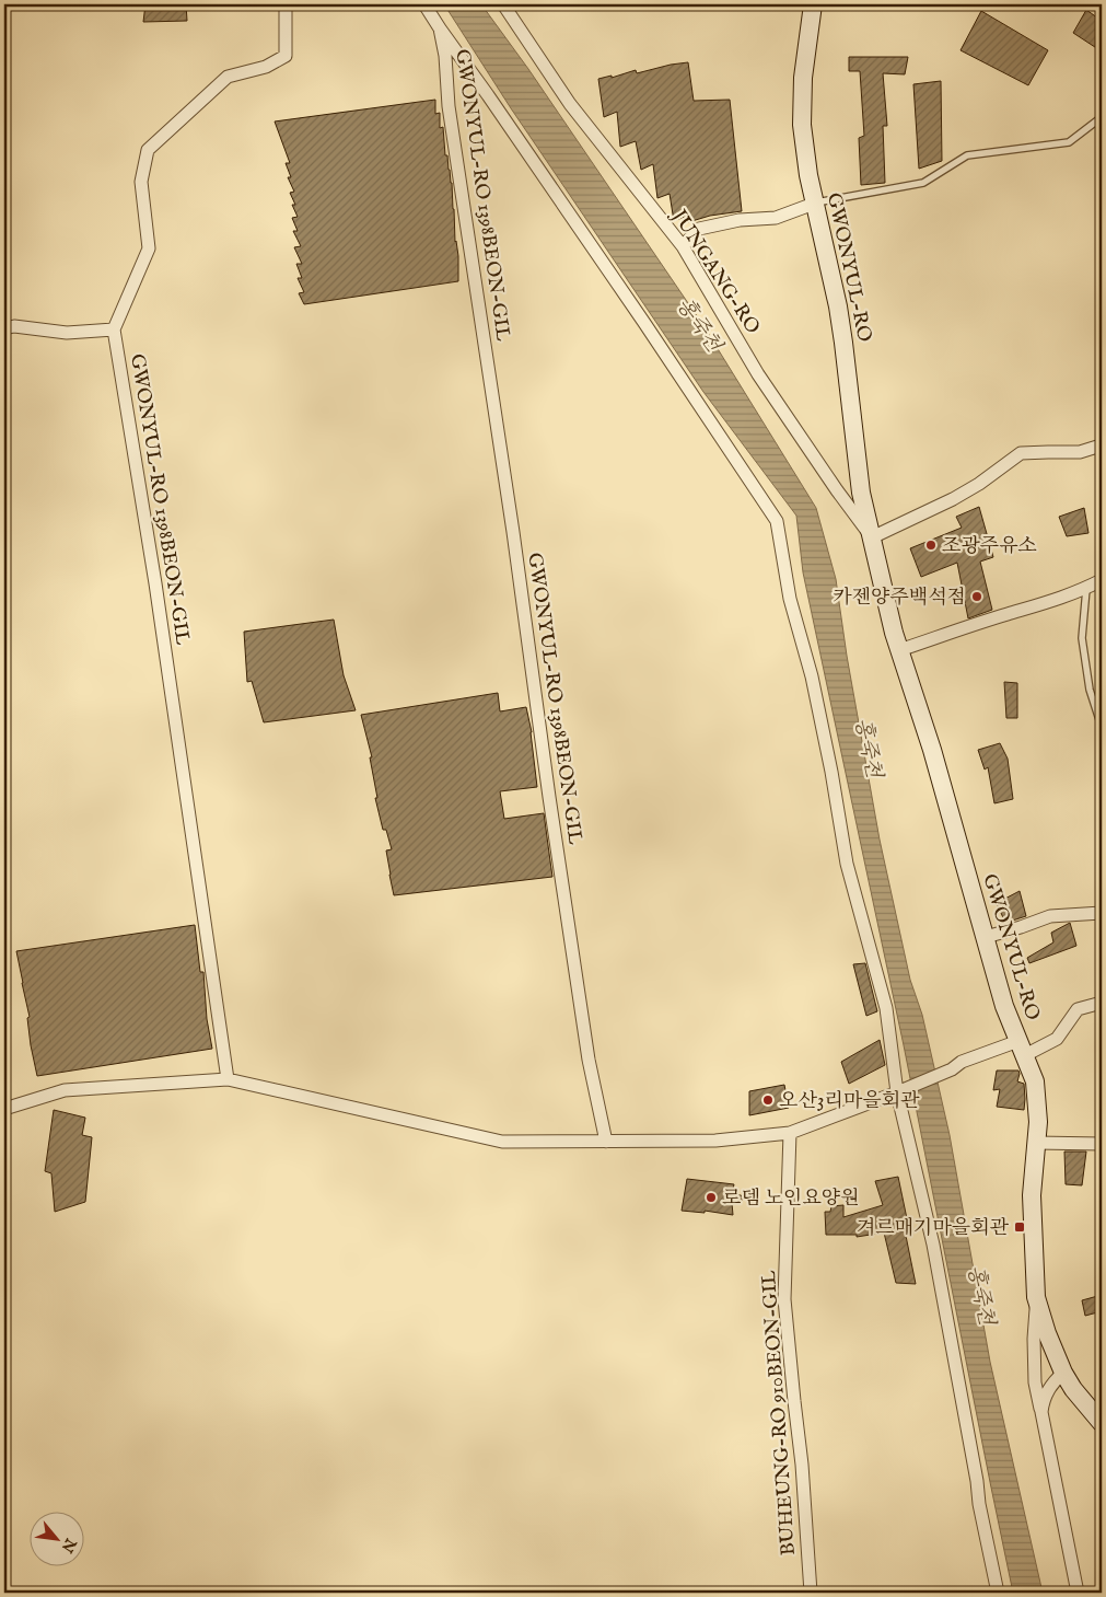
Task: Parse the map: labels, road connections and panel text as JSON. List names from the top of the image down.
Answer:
{
  "streets": {
    "main road": ["GWONYUL-RO"],
    "street": ["GWONYUL-RO 1398BEON-GIL", "JUNGANG-RO", "BUHEUNG-RO 910BEON-GIL"]
  },
  "crossings": [
    ["GWONYUL-RO", "JUNGANG-RO"]
  ],
  "water": ["홍죽천"],
  "places": {
    "other": [
      "조광주유소",
      "카젠양주백석점",
      "오산3리마을회관",
      "로뎀 노인요양원"
    ],
    "transit": ["겨르매기마을회관"]
  },
  "north": "bottom right"
}
